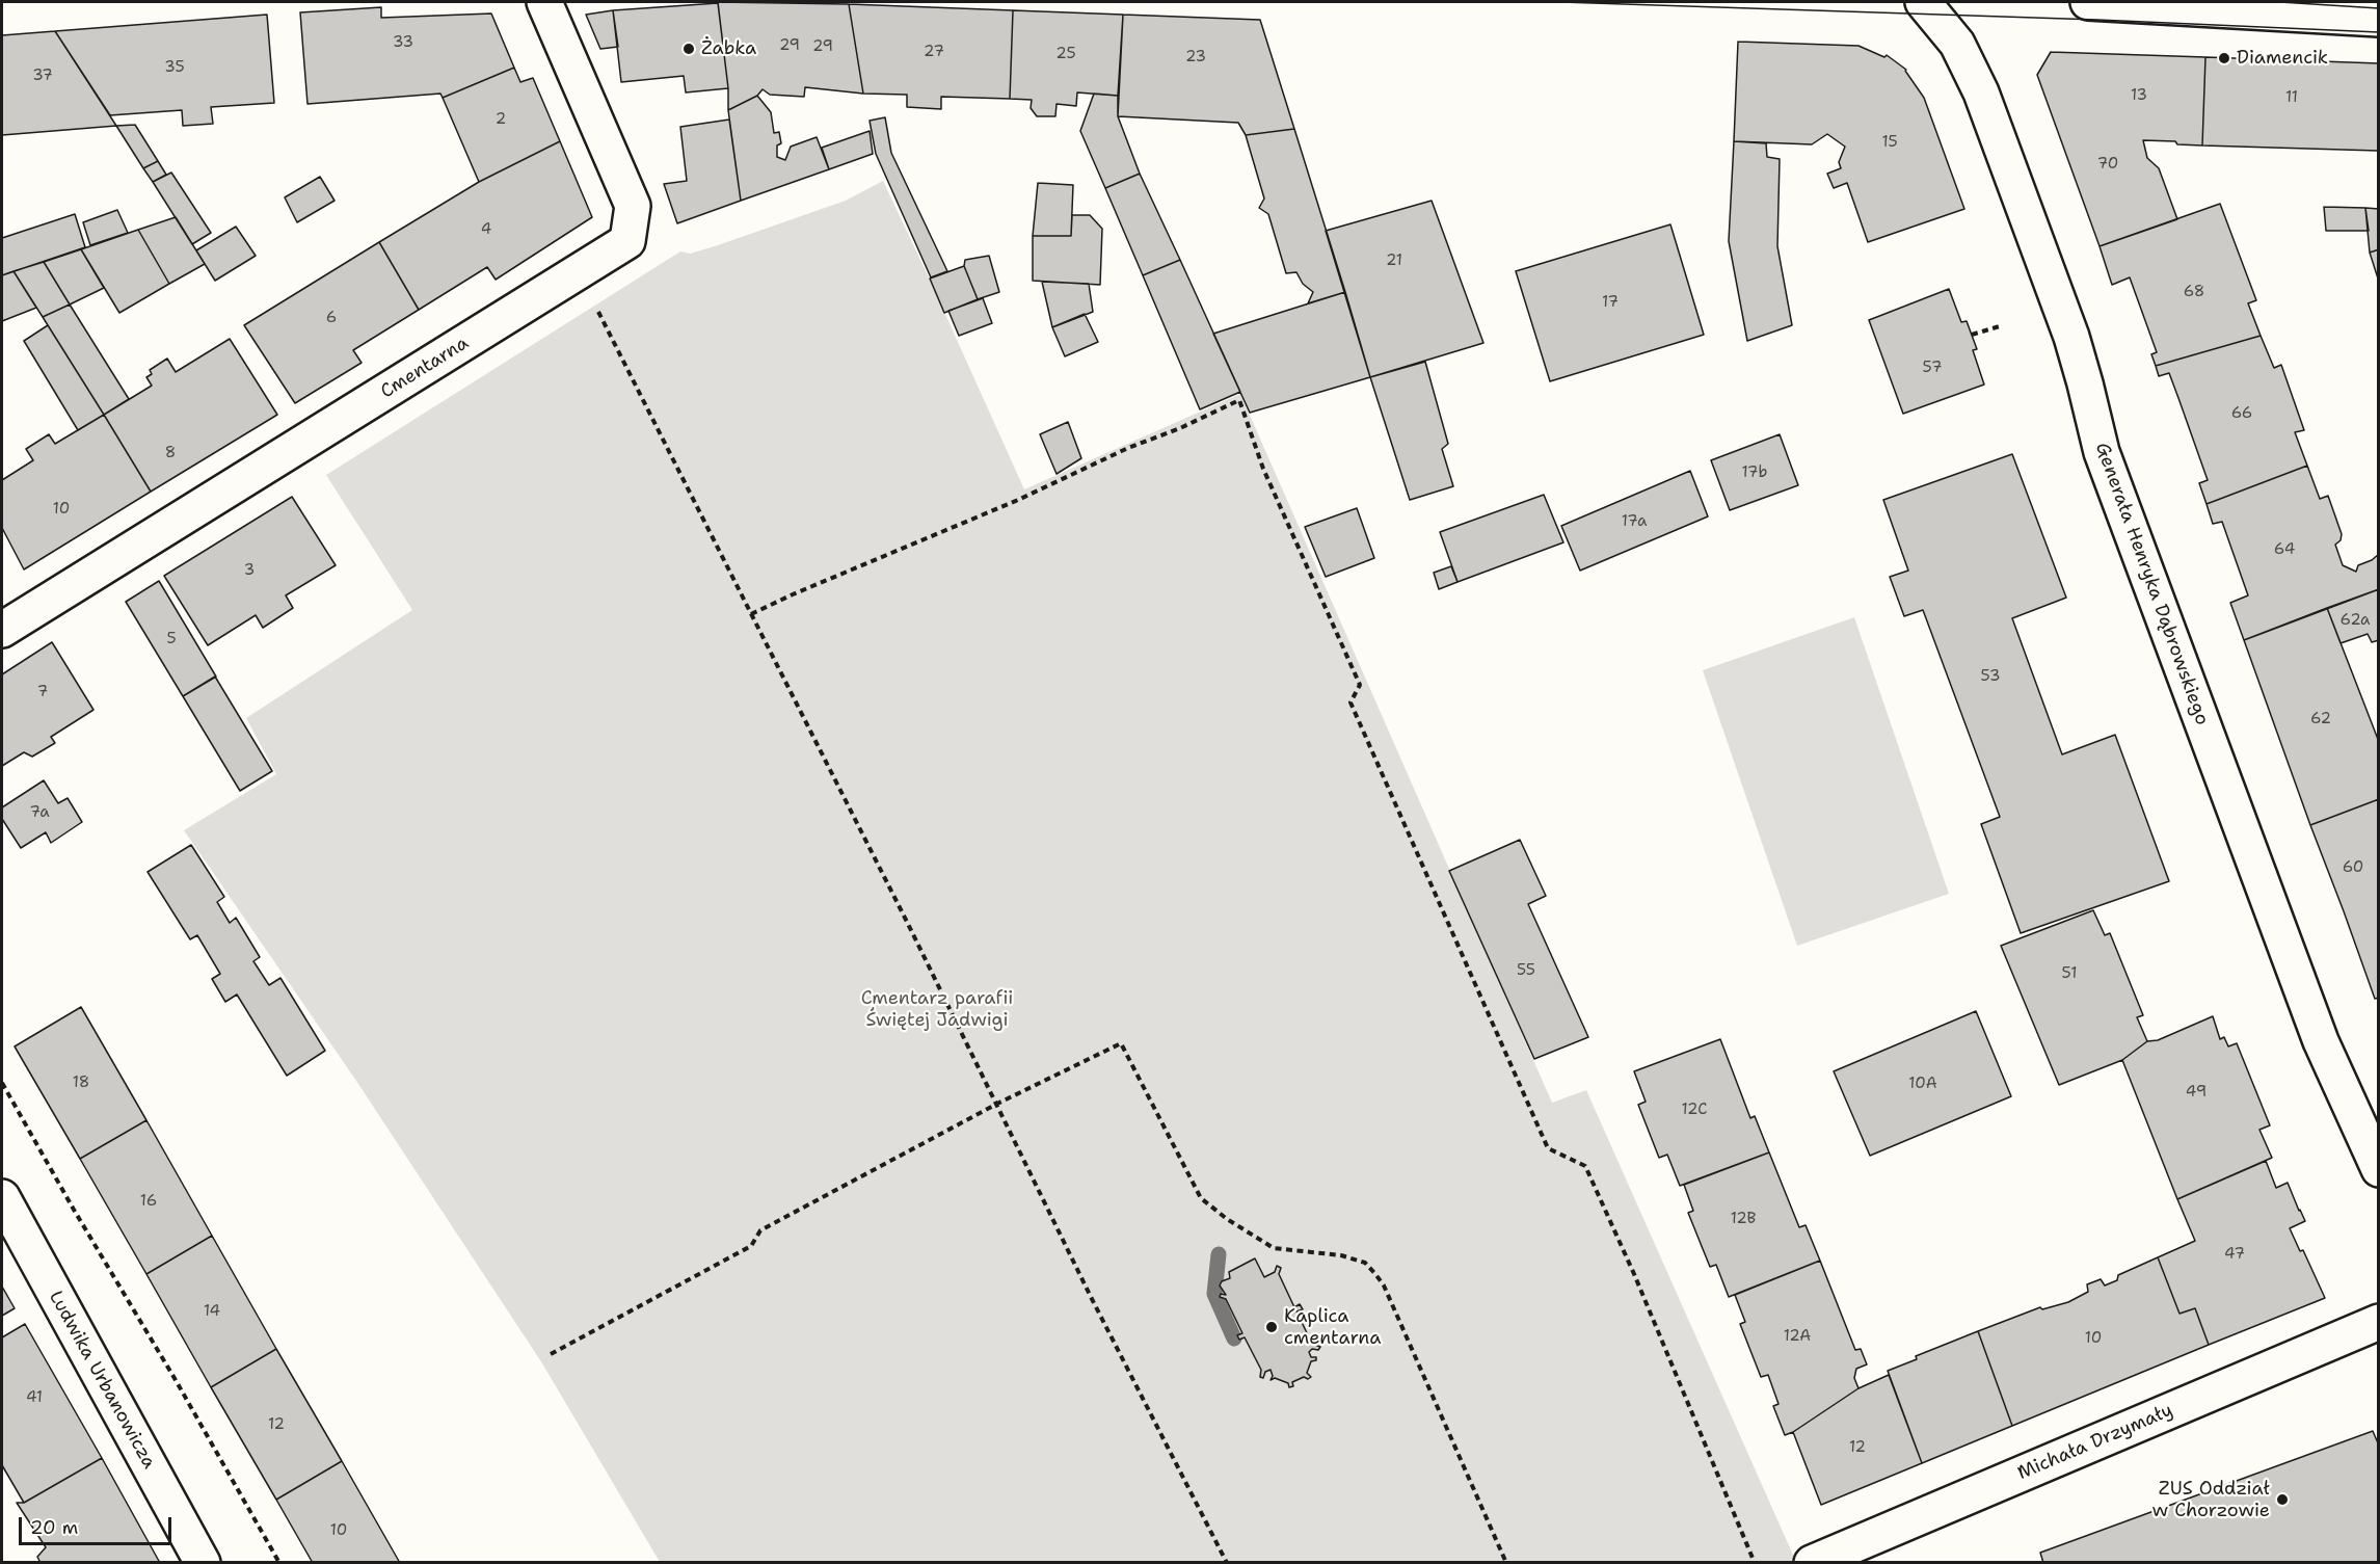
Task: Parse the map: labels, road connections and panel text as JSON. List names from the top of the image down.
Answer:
{
  "streets": {
    "street": [
      "Cmentarna",
      "Generała Henryka Dąbrowskiego",
      "Ludwika Urbanowicza",
      "Michała Drzymały"
    ]
  },
  "parks": ["Cmentarz parafii Świętej Jadwigi"],
  "places": [
    "Żabka",
    "Diamencik",
    "Kaplica cmentarna",
    "ZUS Oddział w Chorzowie"
  ],
  "house_numbers": [
    "33",
    "29",
    "29",
    "27",
    "25",
    "23",
    "35",
    "37",
    "13",
    "11",
    "2",
    "15",
    "70",
    "4",
    "21",
    "68",
    "17",
    "6",
    "57",
    "66",
    "8",
    "17b",
    "10",
    "17a",
    "64",
    "3",
    "62a",
    "5",
    "53",
    "7",
    "62",
    "7a",
    "60",
    "55",
    "51",
    "18",
    "10A",
    "49",
    "12C",
    "16",
    "12B",
    "47",
    "14",
    "12A",
    "10",
    "41",
    "12",
    "12",
    "10"
  ],
  "scale_bar": "20 m"
}
